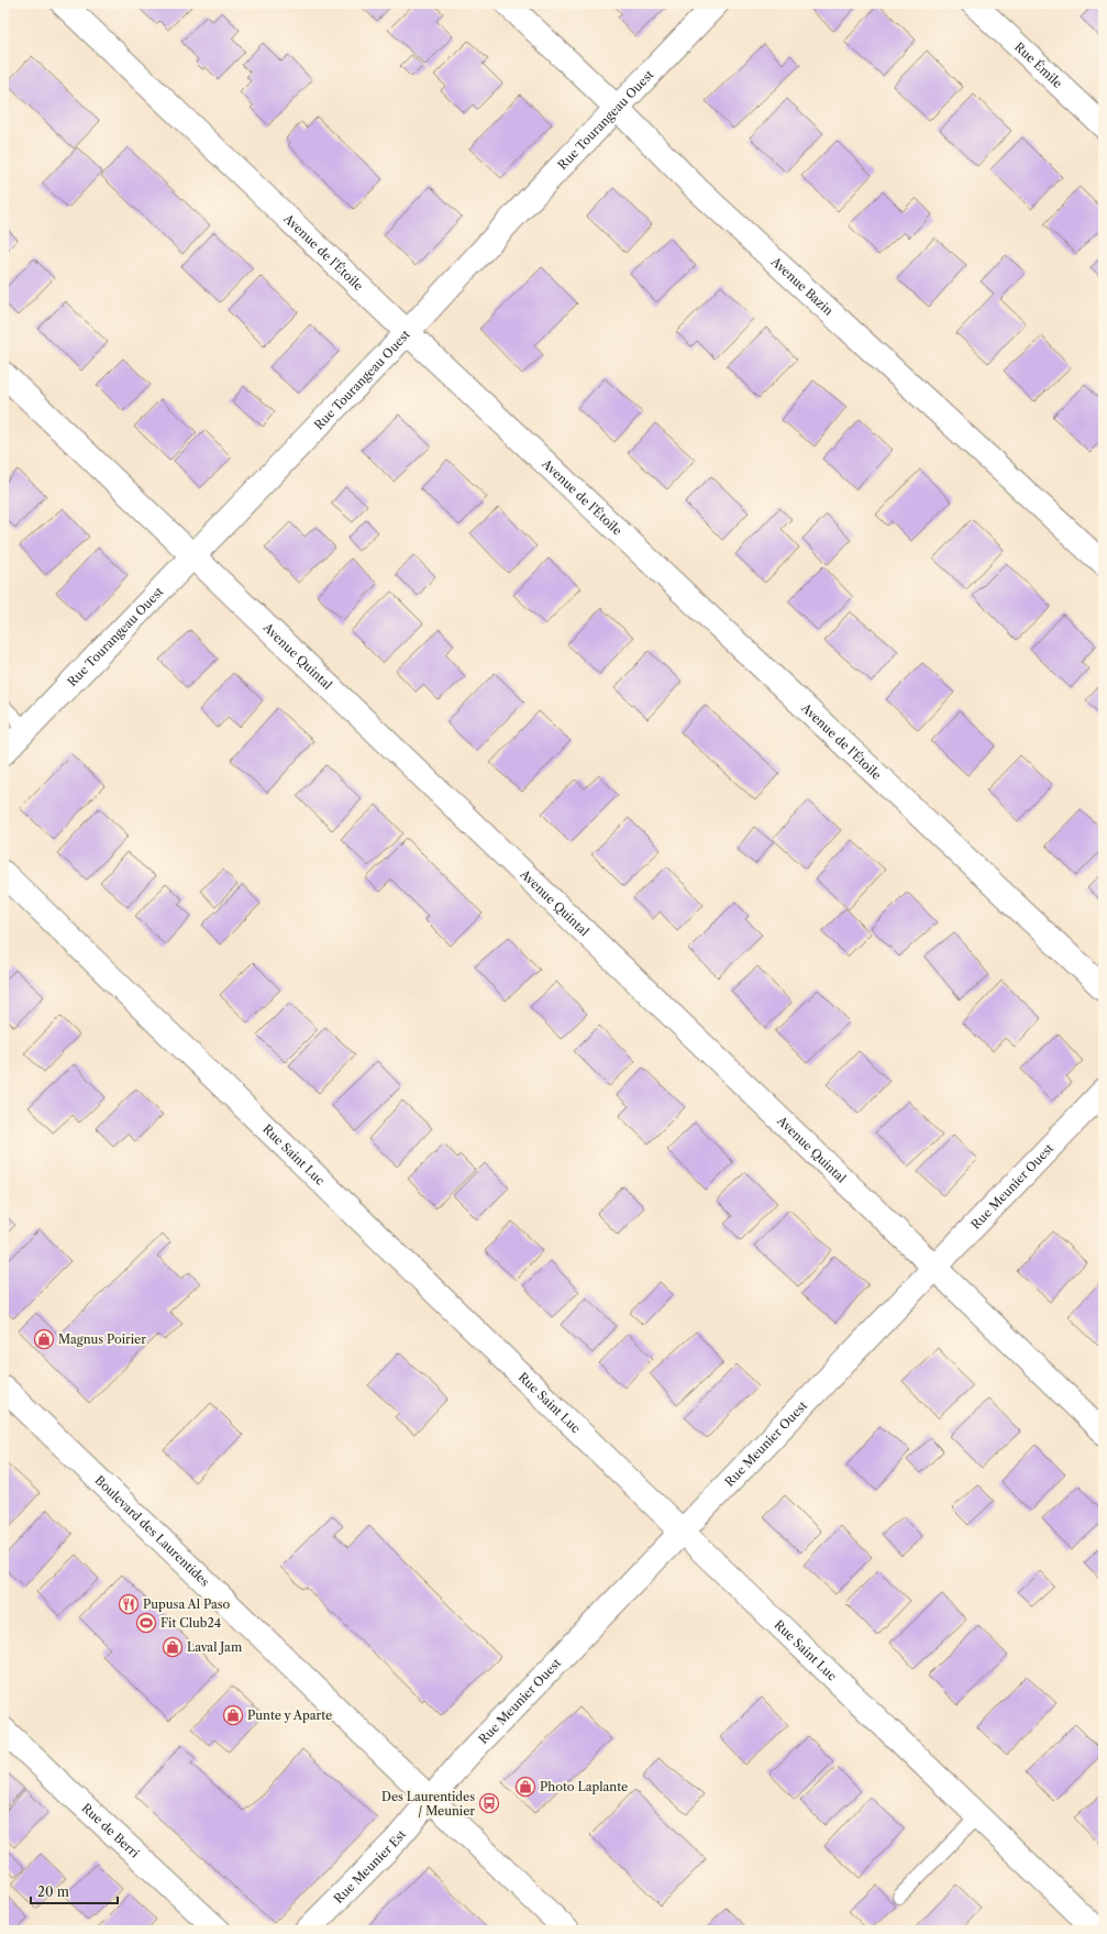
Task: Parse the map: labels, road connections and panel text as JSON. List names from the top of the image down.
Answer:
{
  "streets": {
    "street": [
      "Rue Émile",
      "Rue Tourangeau Ouest",
      "Avenue de l'Étoile",
      "Avenue Bazin",
      "Avenue Quintal",
      "Rue Saint Luc",
      "Rue Meunier Ouest",
      "Boulevard des Laurentides",
      "Rue de Berri",
      "Rue Meunier Est"
    ]
  },
  "crossings": [
    ["Rue Tourangeau Ouest", "Avenue de l'Étoile"],
    ["Rue Tourangeau Ouest", "Avenue Bazin"],
    ["Rue Tourangeau Ouest", "Avenue Quintal"],
    ["Avenue Quintal", "Rue Meunier Ouest"],
    ["Rue Saint Luc", "Rue Meunier Ouest"],
    ["Rue Meunier Ouest", "Boulevard des Laurentides"],
    ["Rue Meunier Ouest", "Rue Meunier Est"],
    ["Boulevard des Laurentides", "Rue Meunier Est"]
  ],
  "places": {
    "shop": [
      "Magnus Poirier",
      "Laval Jam",
      "Punte y Aparte",
      "Photo Laplante"
    ],
    "restaurant": ["Pupusa Al Paso"],
    "sports": ["Fit Club24"],
    "bus stop": ["Des Laurentides / Meunier"]
  },
  "scale_bar": "20 m"
}
